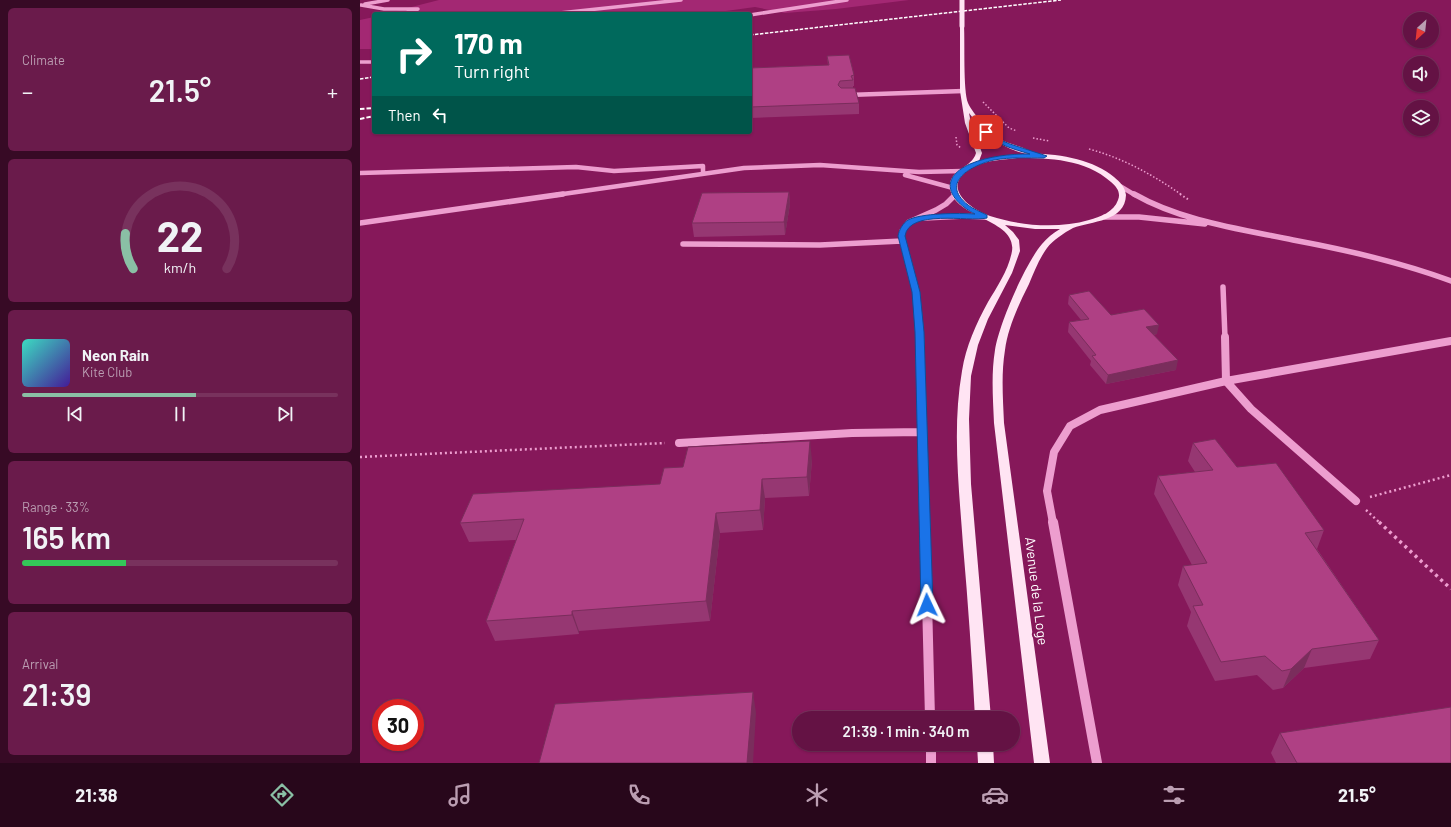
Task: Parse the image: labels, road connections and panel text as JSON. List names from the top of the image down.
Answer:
{
  "streets": {
    "main road": ["Avenue de la Loge"]
  },
  "north": "bottom left",
  "page": {
    "tile": [
      "Climate",
      ["Range · 33%", "165 km"],
      ["Arrival", "21:39"]
    ],
    "turn": ["170 m", "Turn right"],
    "heat": ["−", "21.5°", "+"],
    "then": "Then",
    "song": ["Neon Rain", "Kite Club"],
    "limit": "30",
    "trip": "21:39 · 1 min · 340 m",
    "tabs": ["21:38", "21.5°"],
    "gauge": ["22", "km/h"]
  }
}
